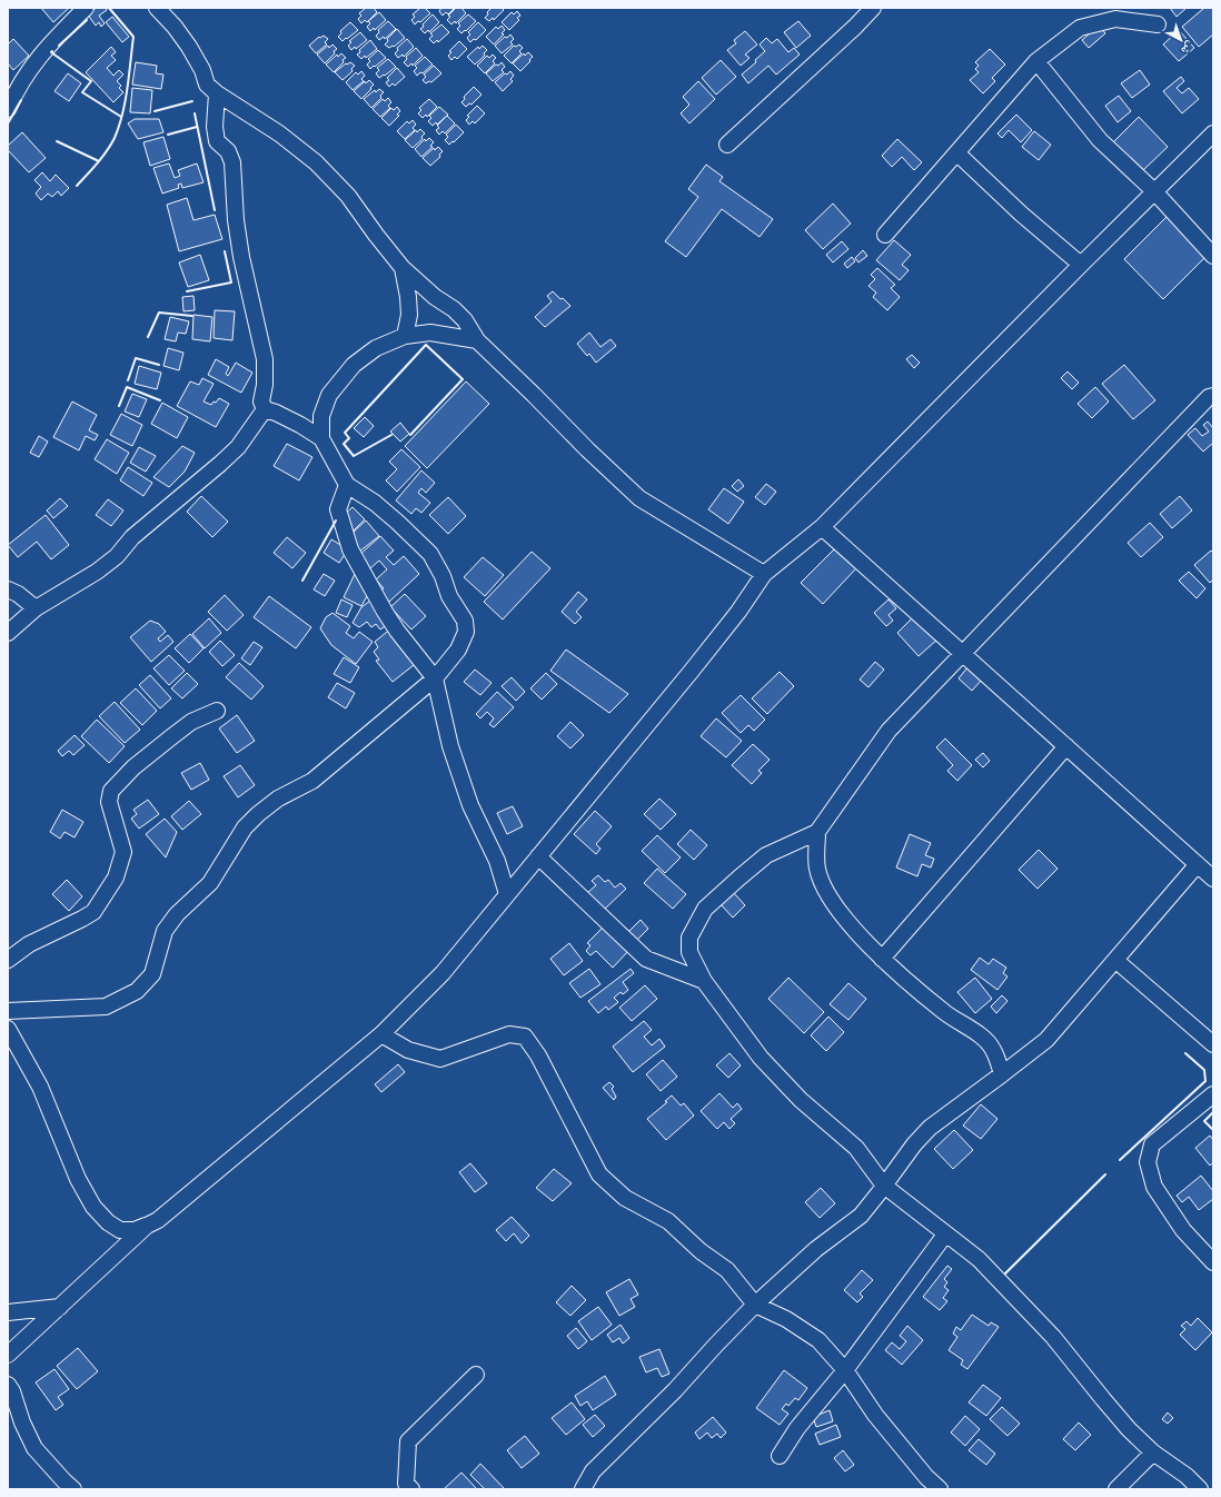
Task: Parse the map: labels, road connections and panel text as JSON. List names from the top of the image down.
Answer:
{
  "north": "bottom right"
}
